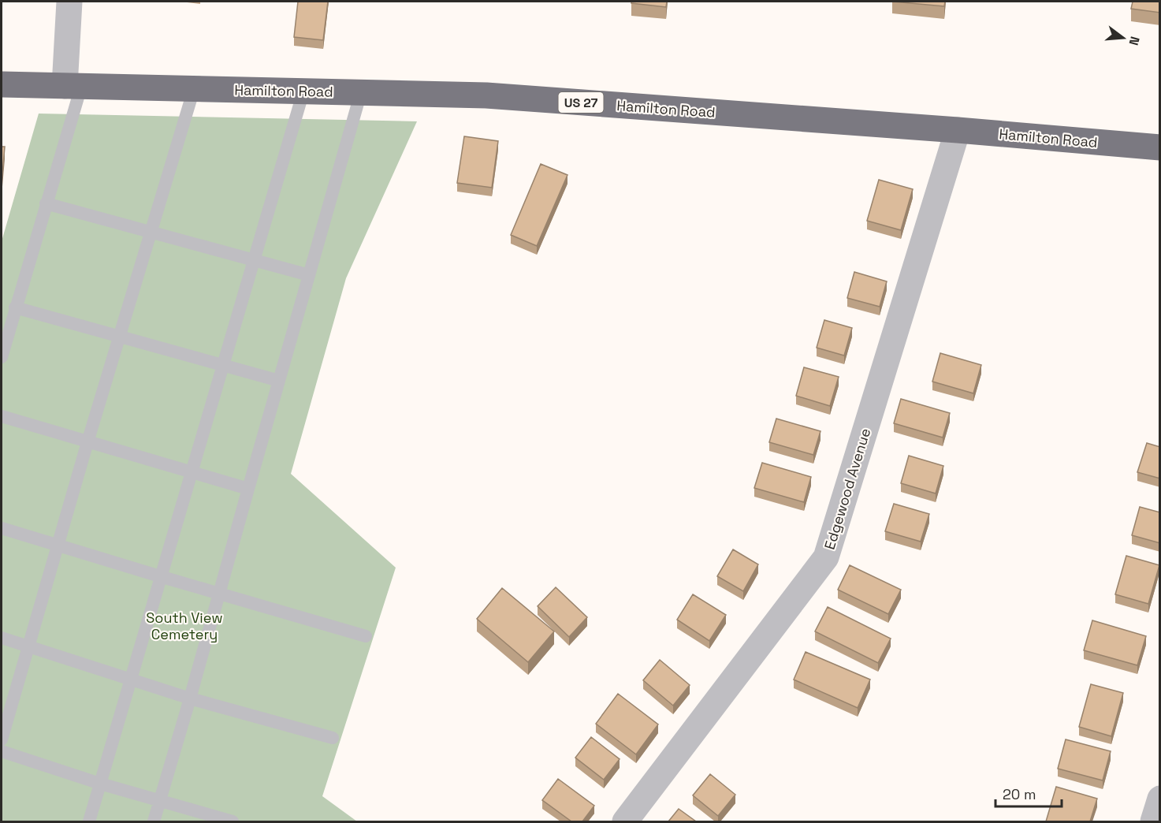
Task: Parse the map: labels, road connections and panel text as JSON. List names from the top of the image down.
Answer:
{
  "streets": {
    "highway": ["Hamilton Road", "US 27"],
    "street": ["Edgewood Avenue"]
  },
  "crossings": [
    ["Hamilton Road", "Edgewood Avenue"]
  ],
  "parks": ["South View Cemetery"],
  "scale_bar": "20 m",
  "north": "right"
}
